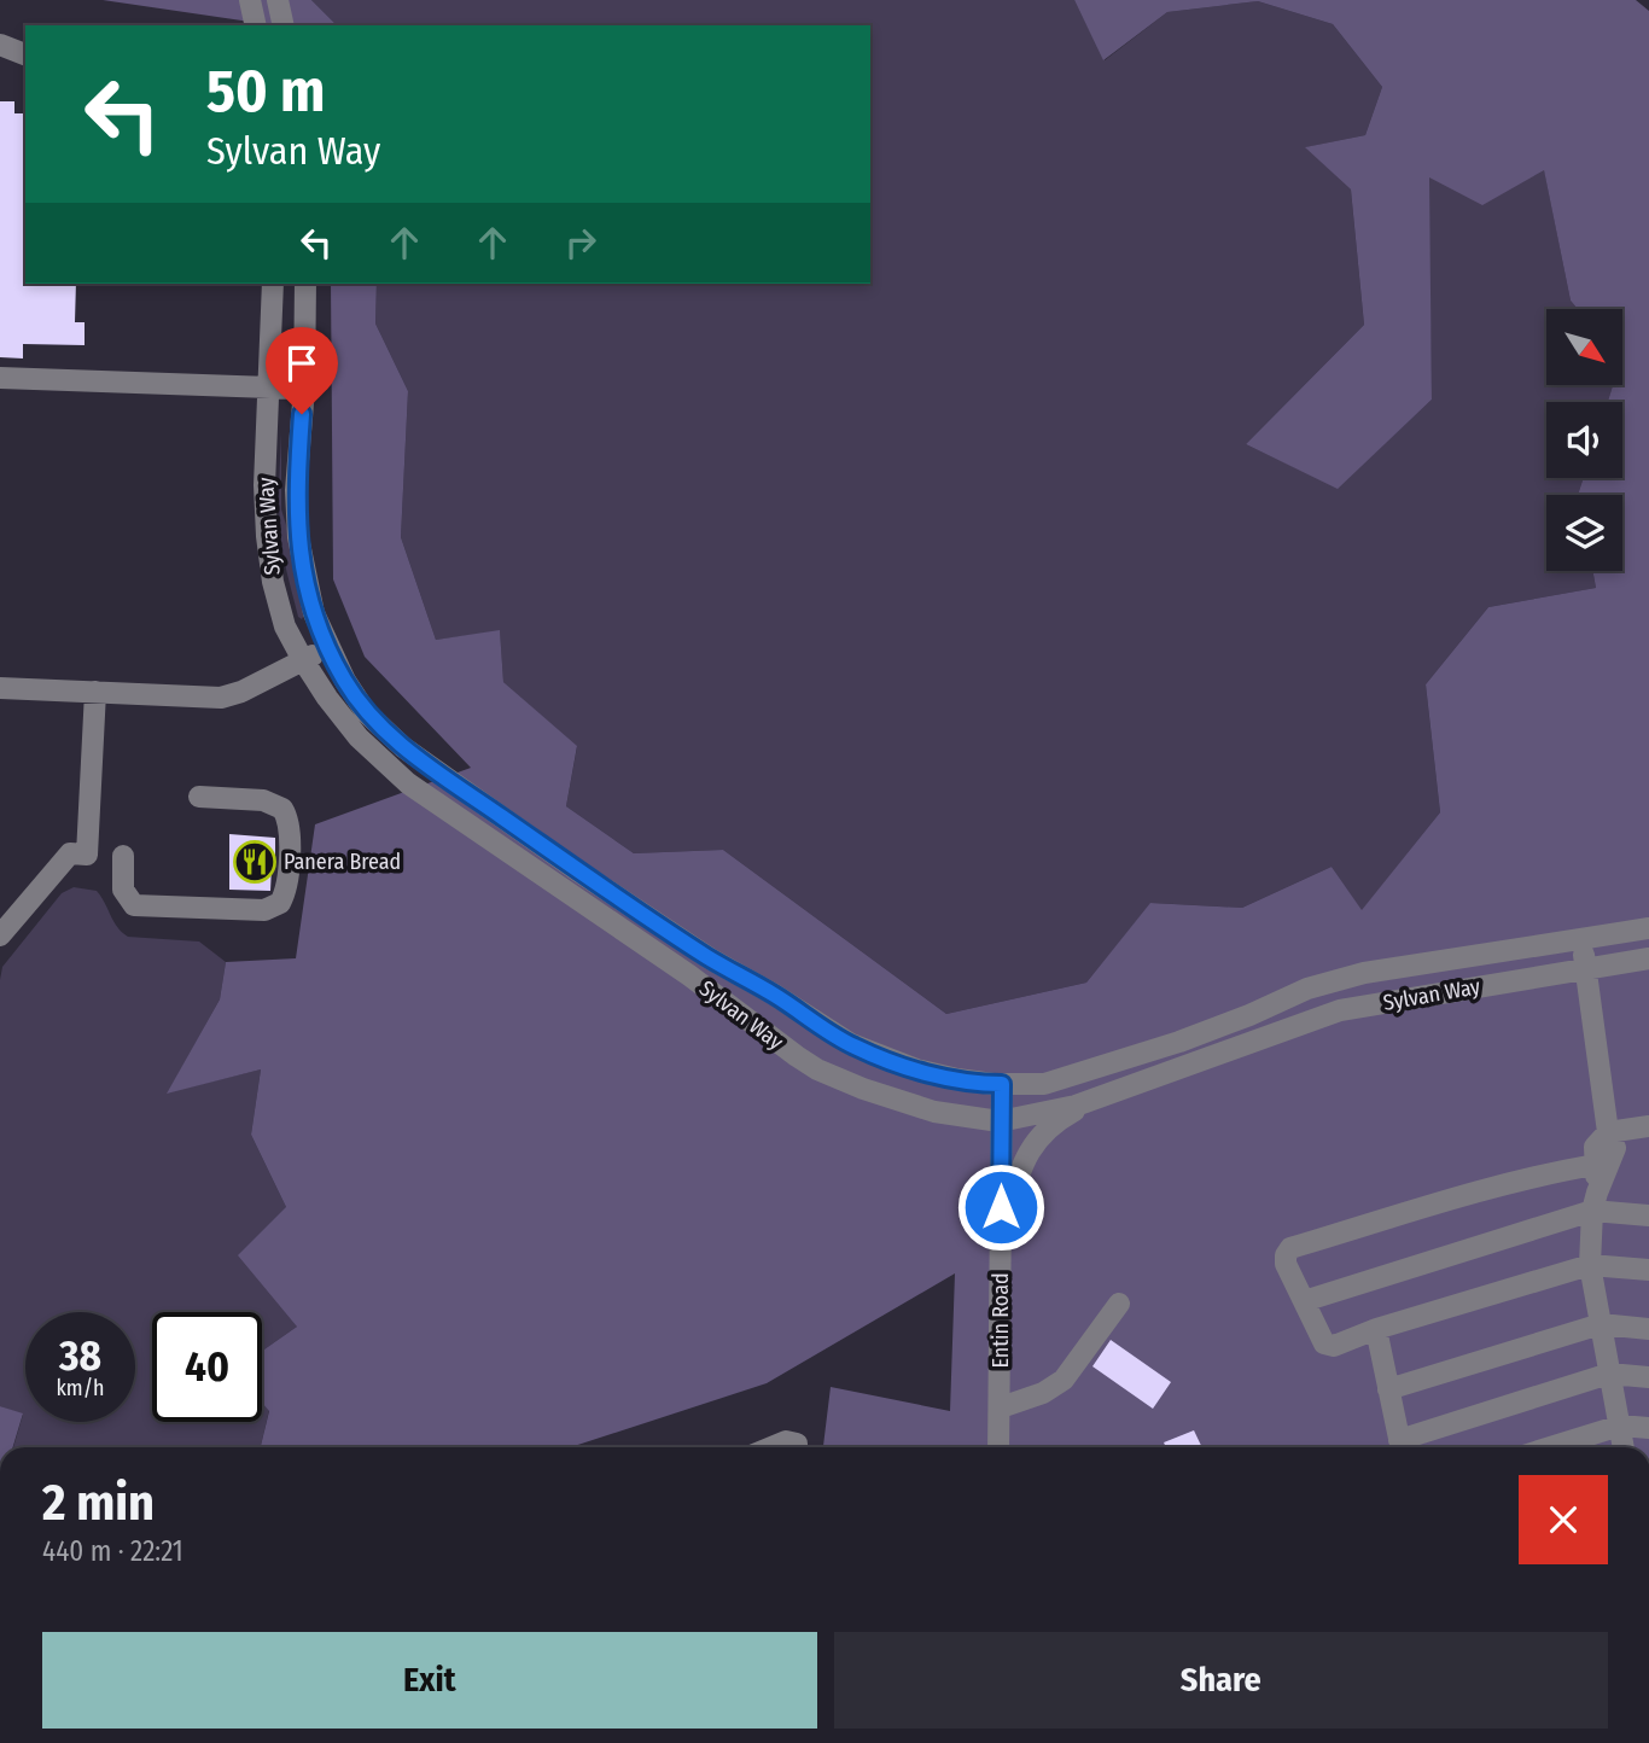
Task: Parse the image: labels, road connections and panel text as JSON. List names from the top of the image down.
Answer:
{
  "streets": {
    "street": ["Sylvan Way", "Entin Road"]
  },
  "crossings": [
    ["Sylvan Way", "Entin Road"]
  ],
  "places": {
    "restaurant": ["Panera Bread"]
  },
  "north": "bottom right",
  "page": {
    "turn": ["50 m", "Sylvan Way"],
    "speed": "38 km/h",
    "limit": "40",
    "heading": ["2 min", "440 m · 22:21"],
    "buttons": ["Exit", "Share"]
  }
}
